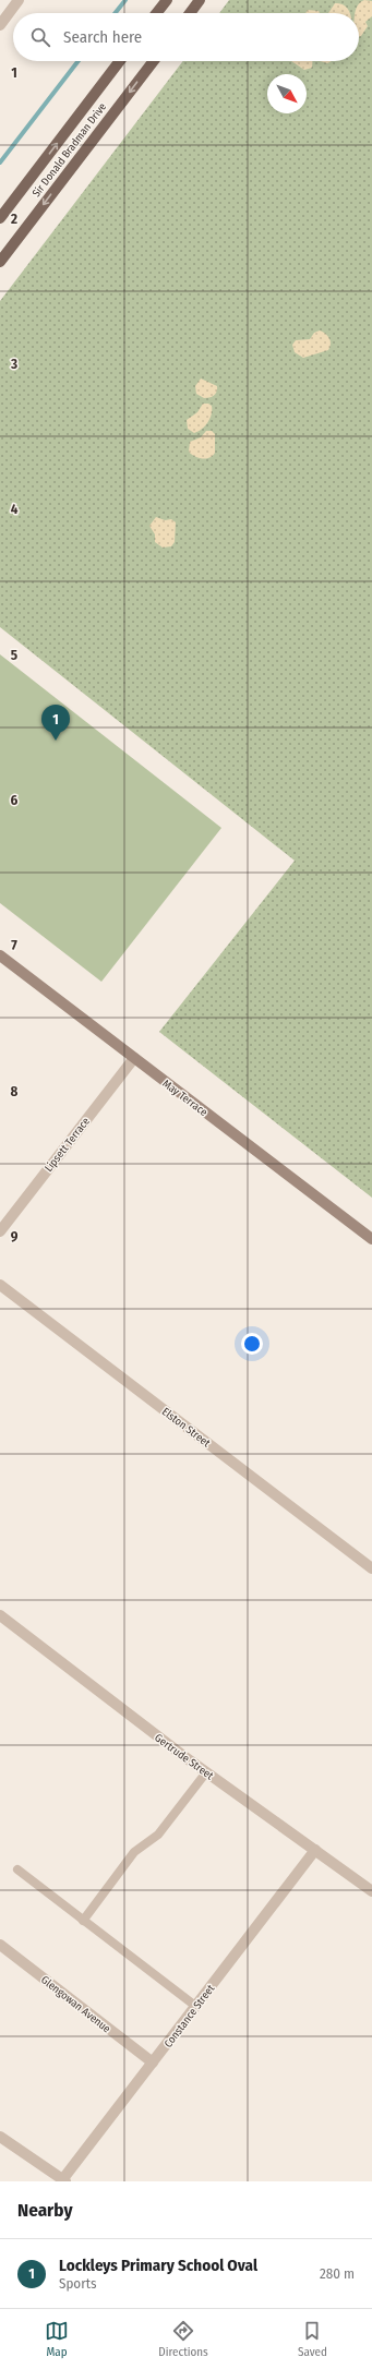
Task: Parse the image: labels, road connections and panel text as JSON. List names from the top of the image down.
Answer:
{
  "streets": {
    "main road": ["Sir Donald Bradman Drive"],
    "street": [
      "May Terrace",
      "Lipsett Terrace",
      "Elston Street",
      "Gertrude Street",
      "Glengowan Avenue",
      "Constance Street"
    ]
  },
  "crossings": [
    ["May Terrace", "Lipsett Terrace"],
    ["Gertrude Street", "Constance Street"],
    ["Glengowan Avenue", "Constance Street"]
  ],
  "north": "bottom right",
  "page": {
    "search": "Search here",
    "pins": "1",
    "heading": "Nearby",
    "list": [
      {
        "mark": "1",
        "name": "Lockleys Primary School Oval",
        "note": "Sports",
        "value": "280 m"
      }
    ],
    "nav": ["Map", "Directions", "Saved"]
  },
  "grid": {
    "rows": [
      "1",
      "2",
      "3",
      "4",
      "5",
      "6",
      "7",
      "8",
      "9"
    ]
  }
}
